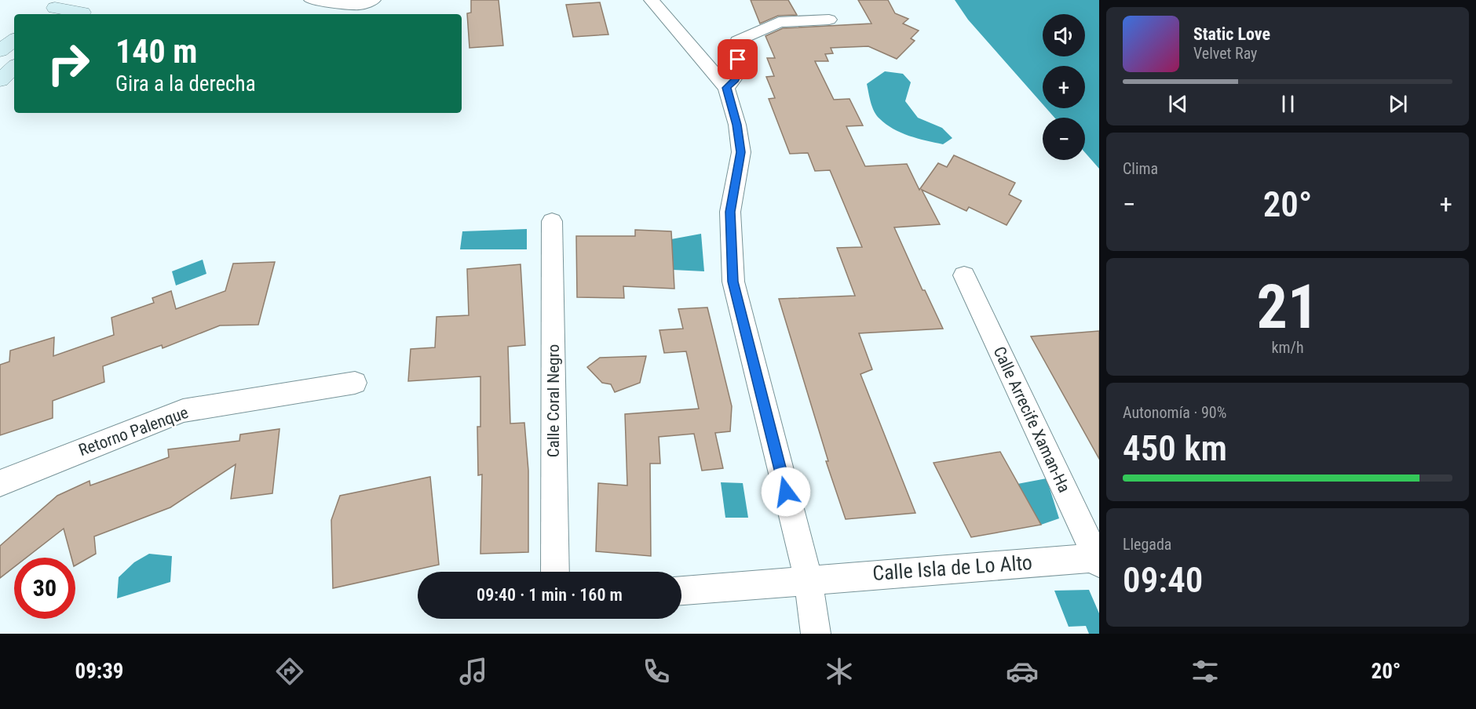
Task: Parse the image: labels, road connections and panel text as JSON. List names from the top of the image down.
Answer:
{
  "streets": {
    "street": [
      "Calle Coral Negro",
      "Calle Arrecife Xaman-Ha",
      "Retorno Palenque",
      "Calle Isla de Lo Alto"
    ]
  },
  "crossings": [
    ["Calle Arrecife Xaman-Ha", "Calle Isla de Lo Alto"]
  ],
  "page": {
    "map_buttons": ["+", "−"],
    "turn": ["140 m", "Gira a la derecha"],
    "song": ["Static Love", "Velvet Ray"],
    "tile": [
      "Clima",
      ["21", "km/h"],
      ["Autonomía · 90%", "450 km"],
      ["Llegada", "09:40"]
    ],
    "heat": ["−", "20°", "+"],
    "limit": "30",
    "trip": "09:40 · 1 min · 160 m",
    "tabs": ["09:39", "20°"]
  }
}
